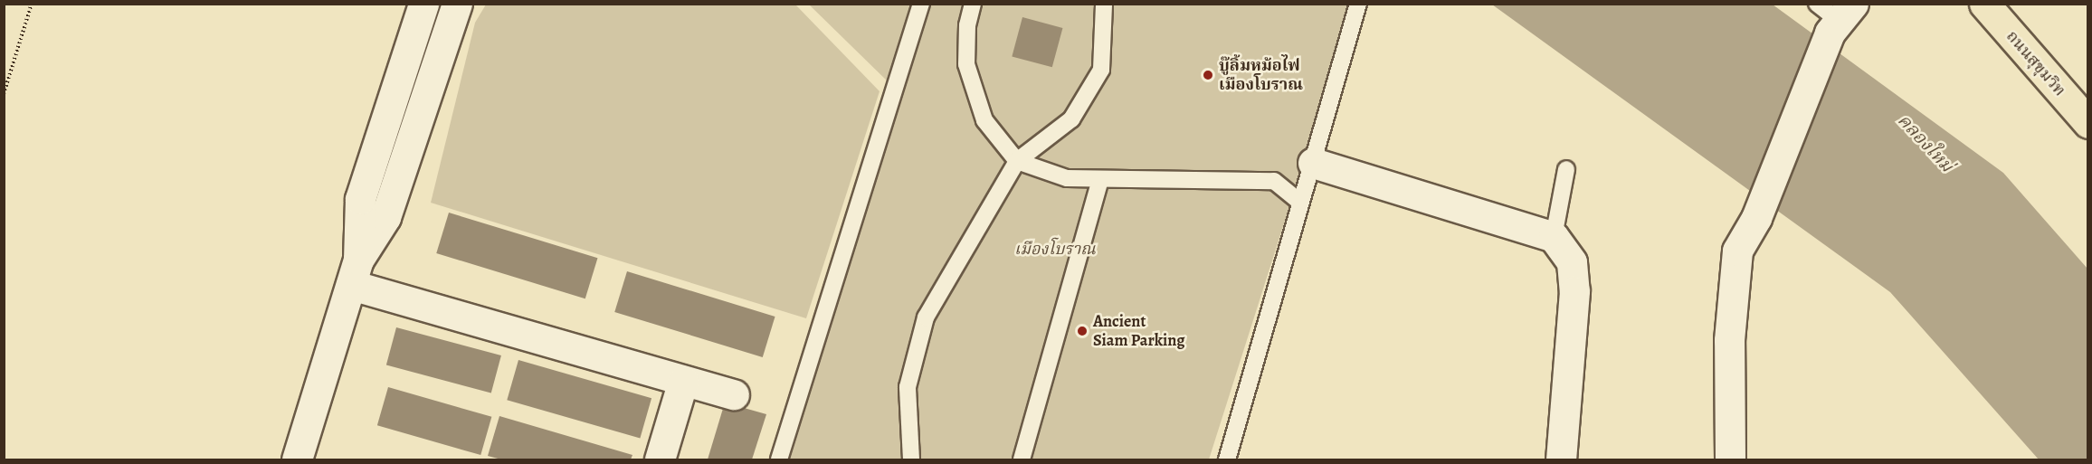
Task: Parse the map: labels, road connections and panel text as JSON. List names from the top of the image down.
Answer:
{
  "streets": {
    "highway": ["ถนนสุขุมวิท"]
  },
  "water": ["คลองใหม่"],
  "parks": ["เมืองโบราณ"],
  "places": ["บู๊ลิ้มหม้อไฟ เมืองโบราณ", "Ancient Siam Parking"]
}
